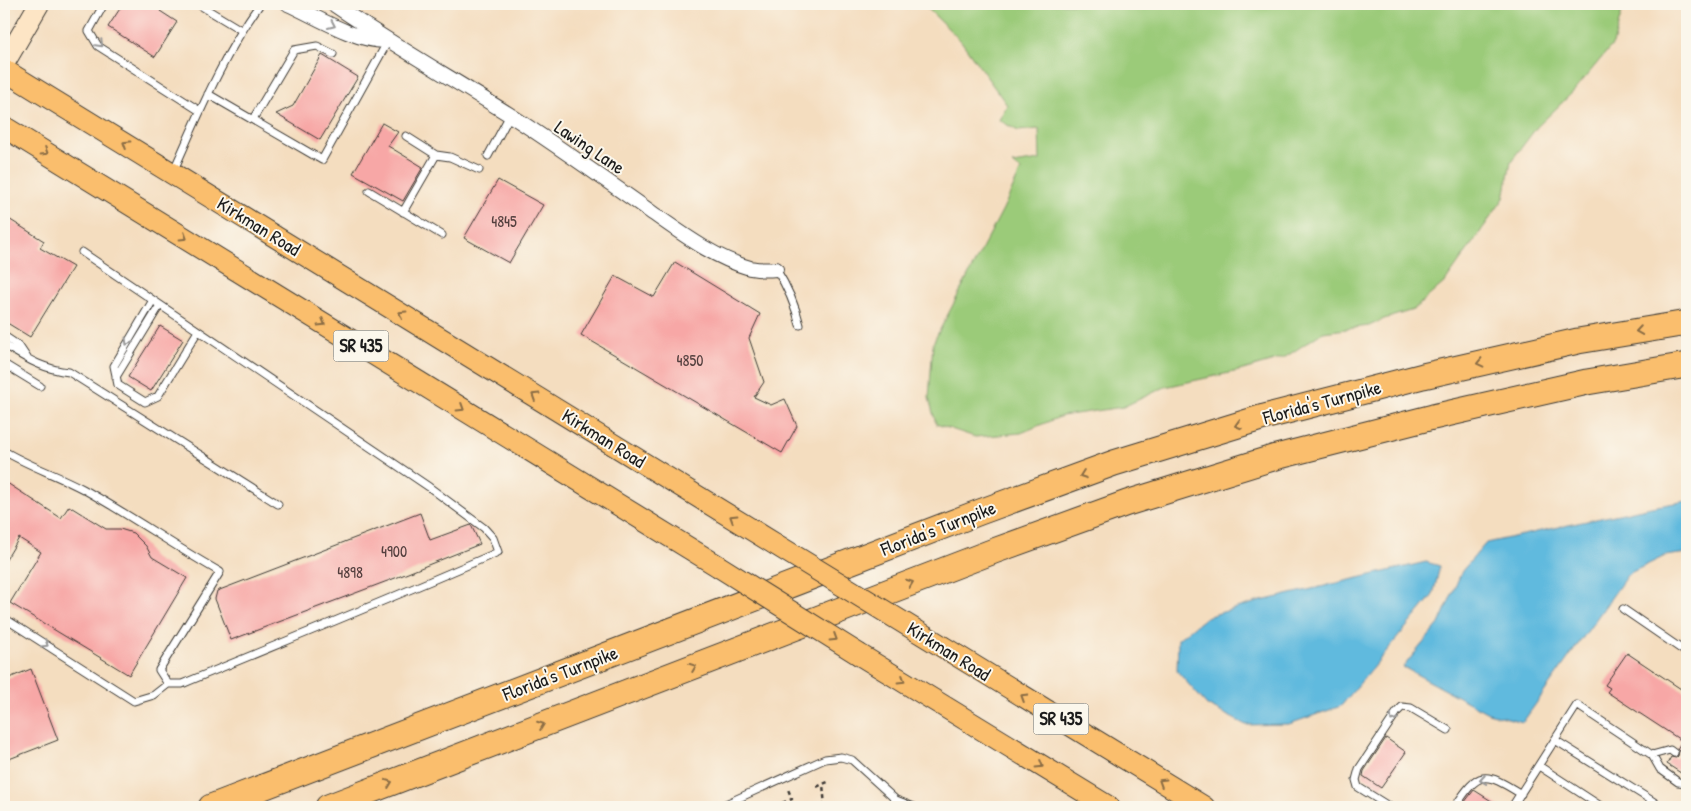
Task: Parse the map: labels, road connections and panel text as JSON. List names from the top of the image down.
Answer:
{
  "streets": {
    "highway": ["Florida's Turnpike"],
    "main road": ["Kirkman Road", "SR 435"],
    "street": ["Lawing Lane"]
  },
  "house_numbers": [
    "4845",
    "4850",
    "4900",
    "4898"
  ]
}
